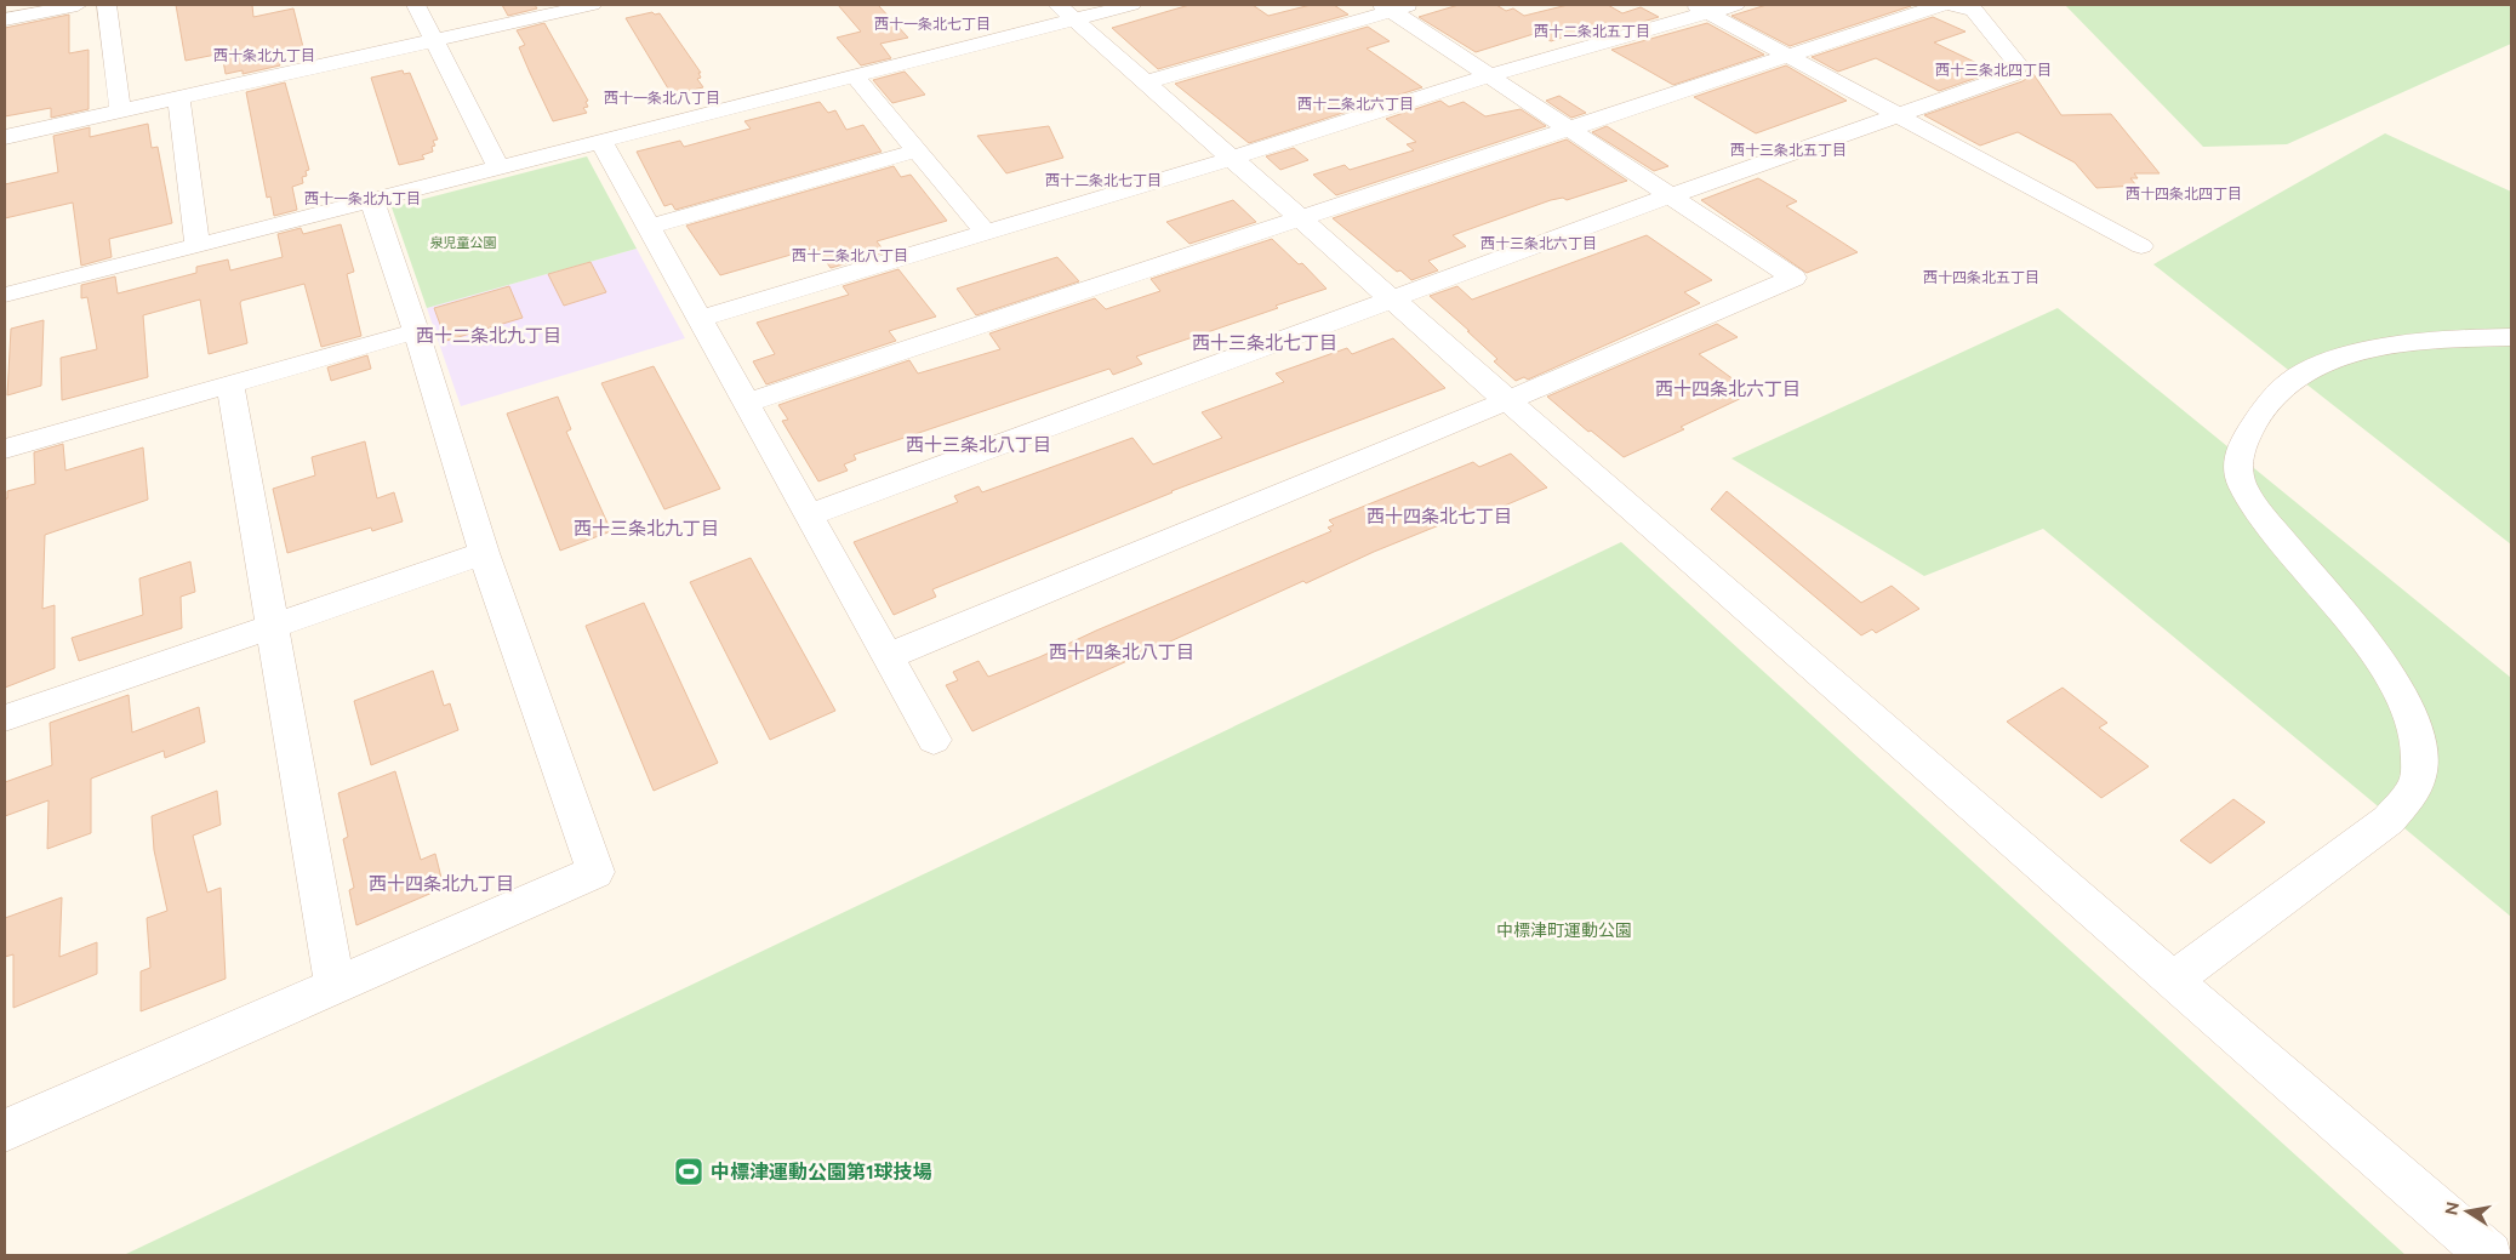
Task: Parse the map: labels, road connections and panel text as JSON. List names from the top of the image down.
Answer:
{
  "districts": [
    "西十一条北七丁目",
    "西十二条北五丁目",
    "西十条北九丁目",
    "西十三条北四丁目",
    "西十一条北八丁目",
    "西十二条北六丁目",
    "西十三条北五丁目",
    "西十二条北七丁目",
    "西十四条北四丁目",
    "西十一条北九丁目",
    "西十三条北六丁目",
    "西十二条北八丁目",
    "西十四条北五丁目",
    "西十二条北九丁目",
    "西十三条北七丁目",
    "西十四条北六丁目",
    "西十三条北八丁目",
    "西十四条北七丁目",
    "西十三条北九丁目",
    "西十四条北八丁目",
    "西十四条北九丁目"
  ],
  "parks": ["泉児童公園", "中標津町運動公園"],
  "places": {
    "sports": ["中標津運動公園第1球技場"]
  },
  "north": "left"
}
